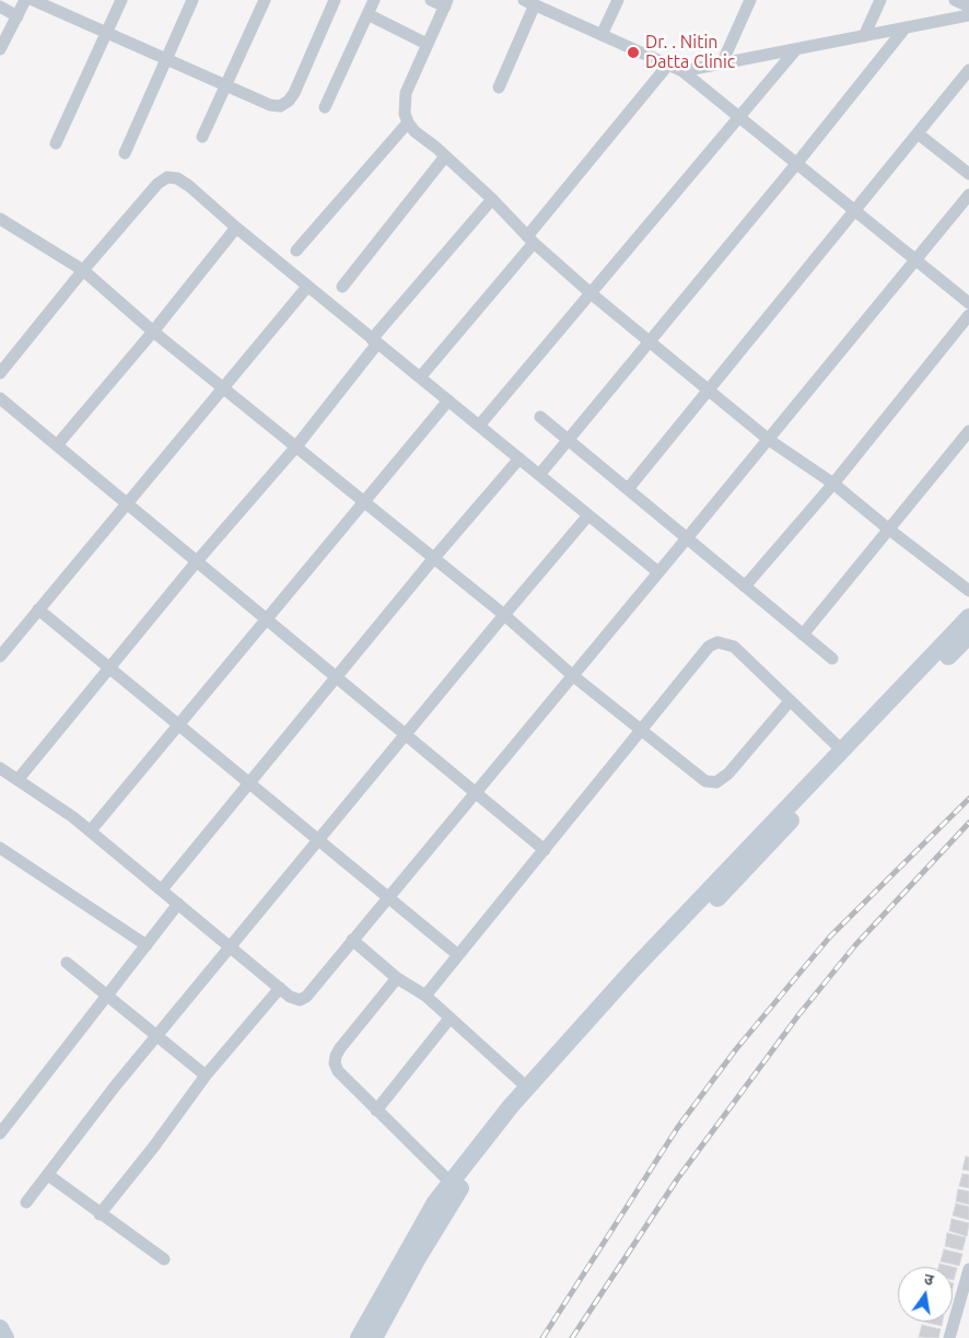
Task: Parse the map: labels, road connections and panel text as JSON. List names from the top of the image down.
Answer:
{
  "places": ["Dr. . Nitin Datta Clinic"],
  "north": "top"
}
